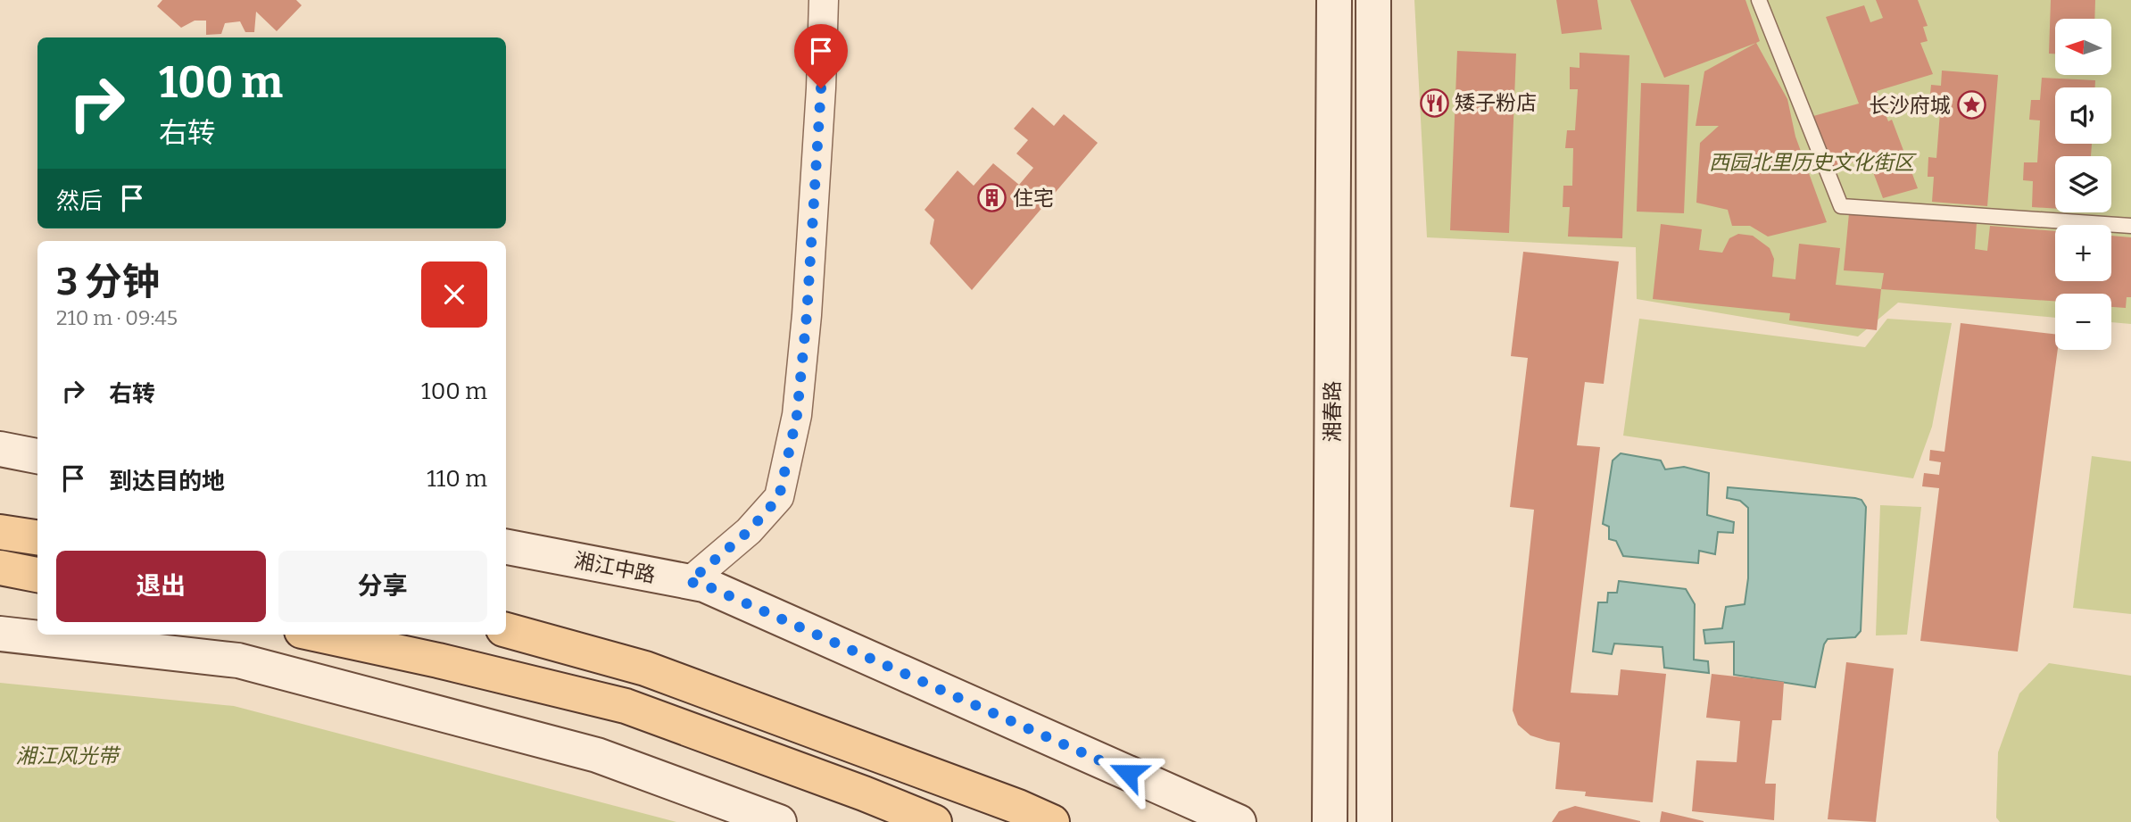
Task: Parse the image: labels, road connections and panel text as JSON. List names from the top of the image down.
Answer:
{
  "streets": {
    "street": ["湘春路", "湘江中路"]
  },
  "parks": ["西园北里历史文化街区", "湘江风光带"],
  "places": {
    "restaurant": ["矮子粉店"],
    "place": ["长沙府城"],
    "building": ["住宅"]
  },
  "north": "left",
  "page": {
    "map_buttons": ["+", "−"],
    "turn": ["100 m", "右转"],
    "then": "然后",
    "heading": ["3 分钟", "210 m · 09:45"],
    "list": [
      {
        "name": "右转",
        "value": "100 m"
      },
      {
        "name": "到达目的地",
        "value": "110 m"
      }
    ],
    "buttons": ["退出", "分享"]
  }
}
